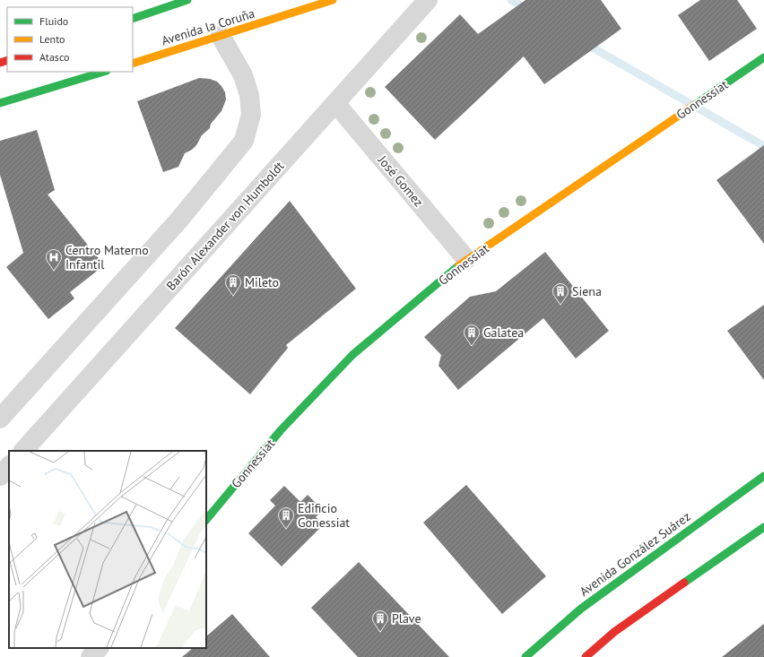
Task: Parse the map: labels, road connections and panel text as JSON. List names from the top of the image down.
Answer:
{
  "streets": {
    "street": [
      "Avenida la Coruña",
      "Gonnessiat",
      "José Gomez",
      "Barón Alexander von Humboldt",
      "Avenida González Suárez"
    ]
  },
  "crossings": [
    ["Gonnessiat", "José Gomez"],
    ["José Gomez", "Barón Alexander von Humboldt"]
  ],
  "places": {
    "hospital": ["Centro Materno Infantil"],
    "building": [
      "Mileto",
      "Siena",
      "Galatea",
      "Edificio Gonessiat",
      "Plave"
    ]
  },
  "legend": ["Fluido", "Lento", "Atasco"]
}
